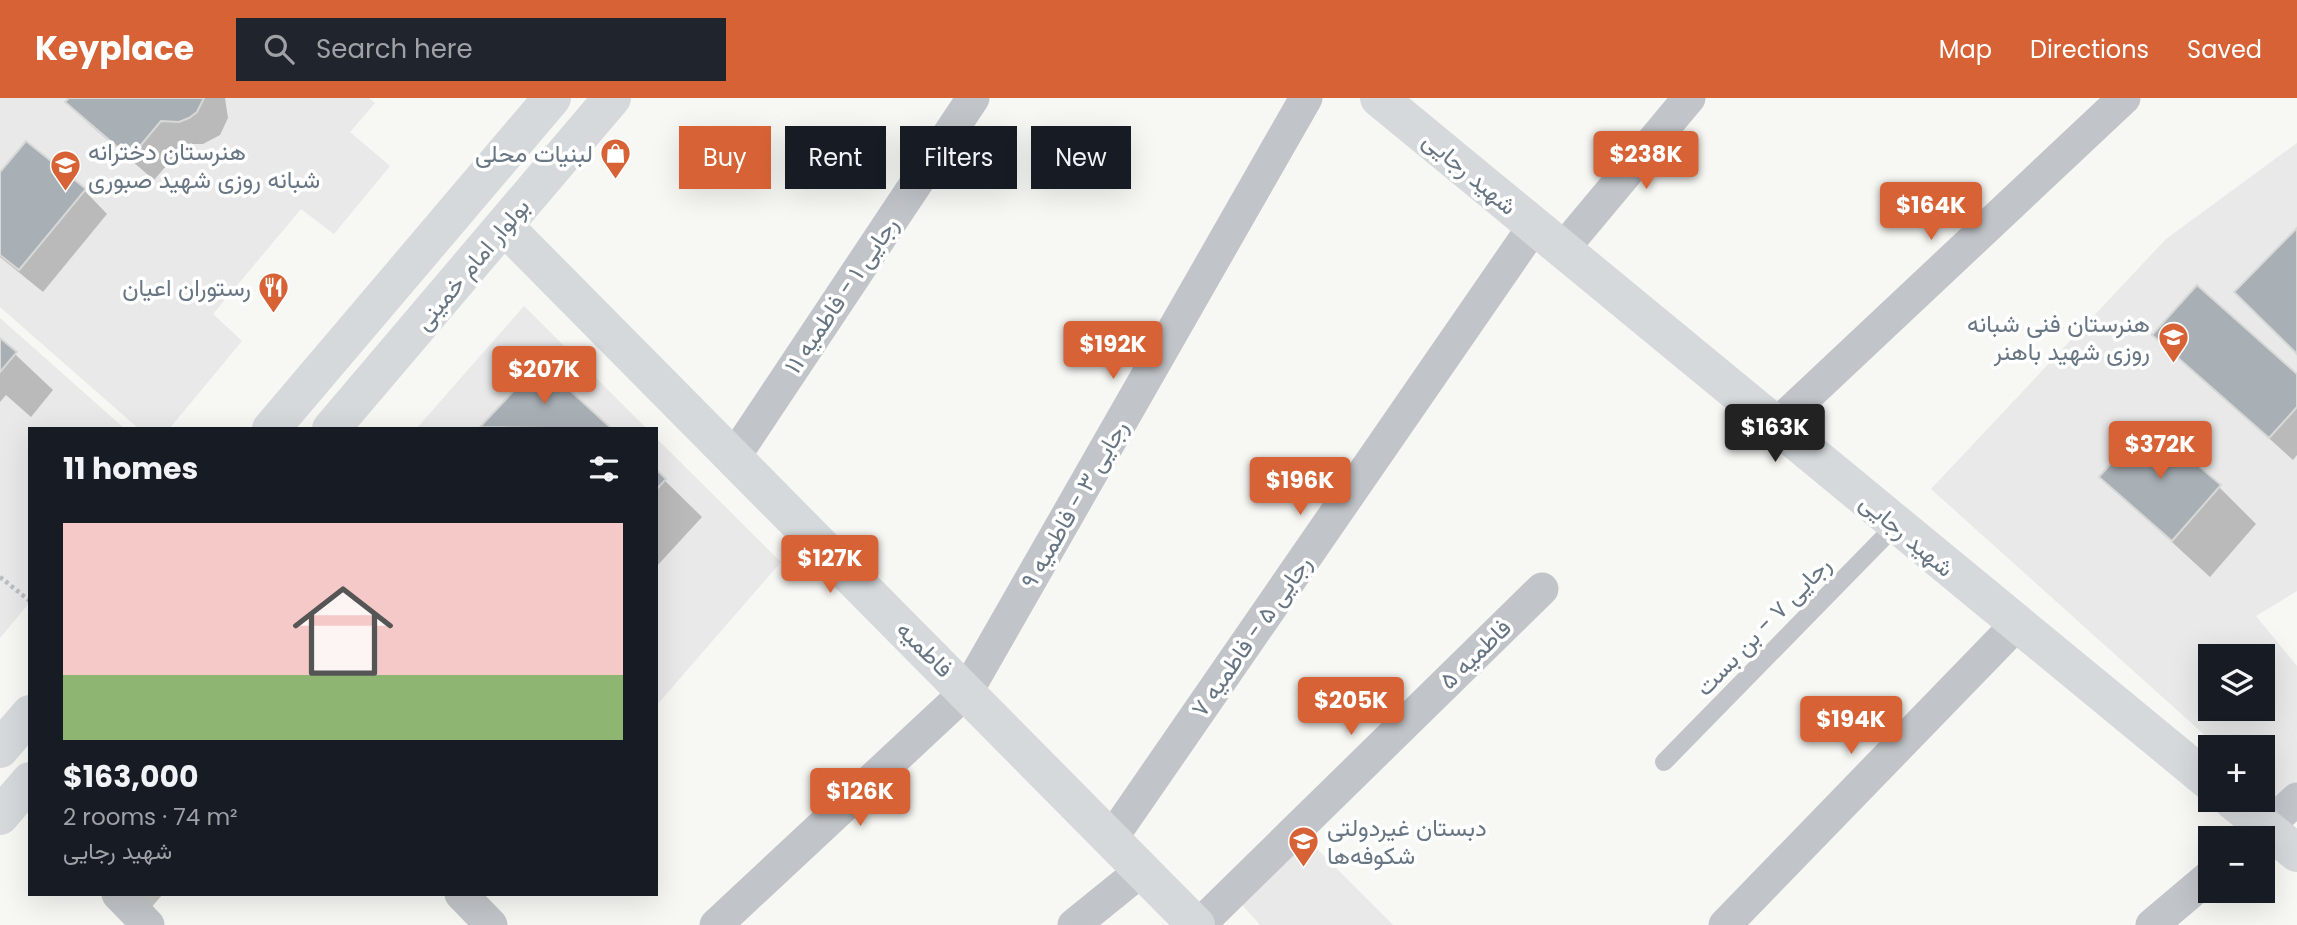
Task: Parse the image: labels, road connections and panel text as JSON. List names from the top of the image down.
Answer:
{
  "streets": {
    "main road": ["شهید رجایی", "بولوار امام خمینی", "فاطمیه"],
    "street": [
      "رجایی ۱ - فاطمیه ۱۱",
      "رجایی ۳ - فاطمیه ۹",
      "رجایی ۵ - فاطمیه ۷",
      "فاطمیه ۵"
    ],
    "lane": ["رجایی ۷ - بن بست"]
  },
  "crossings": [
    ["شهید رجایی", "رجایی ۷ - بن بست"],
    ["شهید رجایی", "رجایی ۵ - فاطمیه ۷"],
    ["بولوار امام خمینی", "فاطمیه"],
    ["رجایی ۱ - فاطمیه ۱۱", "فاطمیه"],
    ["رجایی ۳ - فاطمیه ۹", "فاطمیه"],
    ["رجایی ۵ - فاطمیه ۷", "فاطمیه"],
    ["فاطمیه", "فاطمیه ۵"]
  ],
  "places": {
    "shop": ["لبنیات محلی"],
    "school or university": ["هنرستان دخترانه شبانه روزی شهید صبوری", "هنرستان فنی شبانه‌ روزی شهید باهنر", "دبستان غیردولتی شکوفه‌ها"],
    "restaurant": ["رستوران اعیان"]
  },
  "page": {
    "header": "Keyplace",
    "search": "Search here",
    "nav": ["Map", "Directions", "Saved"],
    "chip": [
      "Buy",
      "Rent",
      "Filters",
      "New"
    ],
    "price": [
      "$238K",
      "$164K",
      "$192K",
      "$207K",
      "$163K",
      "$372K",
      "$196K",
      "$127K",
      "$205K",
      "$194K",
      "$126K"
    ],
    "heading": "11 homes",
    "list": [
      {
        "name": "$163,000",
        "note": "2 rooms · 74 m² · شهید رجایی"
      }
    ],
    "map_buttons": ["+", "−"]
  }
}
